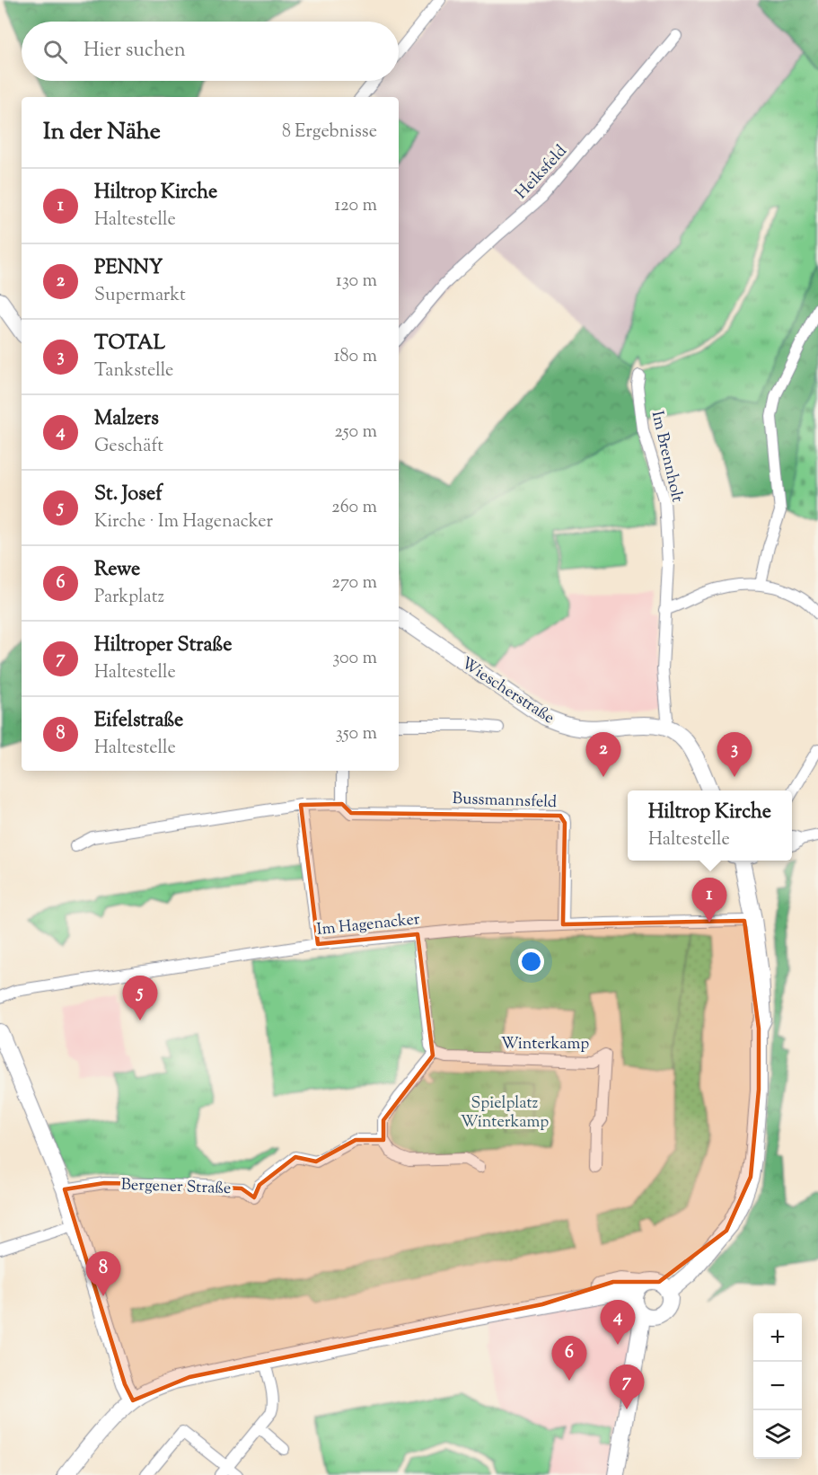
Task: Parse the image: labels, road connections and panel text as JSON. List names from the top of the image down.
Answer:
{
  "streets": {
    "main road": ["Wiescherstraße"],
    "street": [
      "Heiksfeld",
      "Im Brennholt",
      "Bussmannsfeld",
      "Im Hagenacker",
      "Winterkamp",
      "Bergener Straße"
    ]
  },
  "crossings": [
    ["Im Brennholt", "Wiescherstraße"],
    ["Bussmannsfeld", "Im Hagenacker"]
  ],
  "parks": ["Spielplatz Winterkamp"],
  "page": {
    "search": "Hier suchen",
    "heading": ["In der Nähe", "8 Ergebnisse"],
    "list": [
      {
        "mark": "1",
        "name": "Hiltrop Kirche",
        "note": "Haltestelle",
        "value": "120 m"
      },
      {
        "mark": "2",
        "name": "PENNY",
        "note": "Supermarkt",
        "value": "130 m"
      },
      {
        "mark": "3",
        "name": "TOTAL",
        "note": "Tankstelle",
        "value": "180 m"
      },
      {
        "mark": "4",
        "name": "Malzers",
        "note": "Geschäft",
        "value": "250 m"
      },
      {
        "mark": "5",
        "name": "St. Josef",
        "note": "Kirche · Im Hagenacker",
        "value": "260 m"
      },
      {
        "mark": "6",
        "name": "Rewe",
        "note": "Parkplatz",
        "value": "270 m"
      },
      {
        "mark": "7",
        "name": "Hiltroper Straße",
        "note": "Haltestelle",
        "value": "300 m"
      },
      {
        "mark": "8",
        "name": "Eifelstraße",
        "note": "Haltestelle",
        "value": "350 m"
      }
    ],
    "pins": [
      "2",
      "3",
      "1",
      "5",
      "8",
      "4",
      "6",
      "7"
    ],
    "popup": ["Hiltrop Kirche", "Haltestelle"],
    "map_buttons": ["+", "−"]
  }
}
